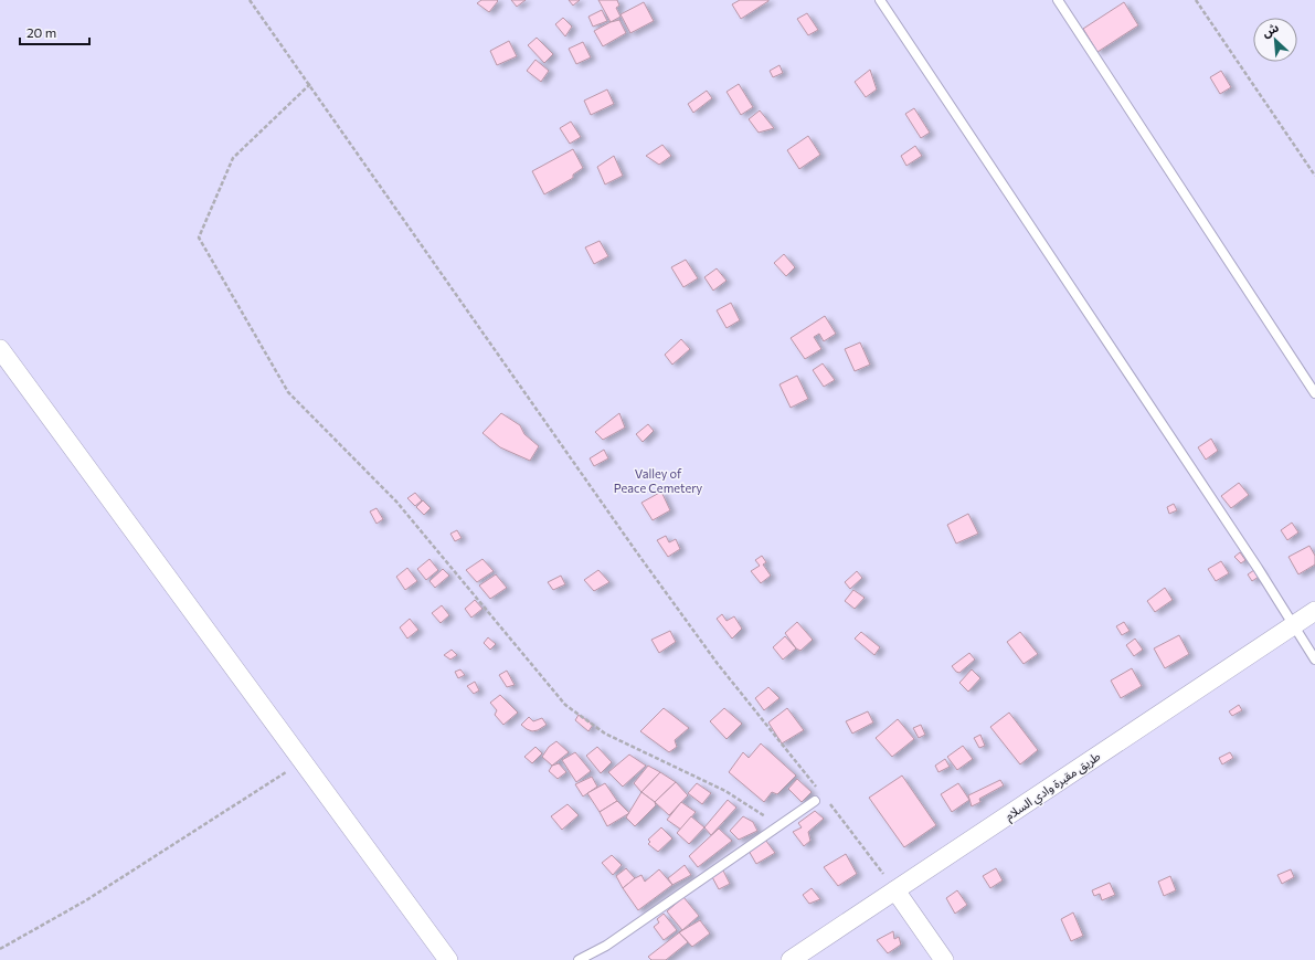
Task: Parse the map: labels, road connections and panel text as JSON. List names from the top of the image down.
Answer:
{
  "streets": {
    "street": ["طريق مقبرة وادي السلام"]
  },
  "parks": ["Valley of Peace Cemetery"],
  "scale_bar": "20 m",
  "north": "top left"
}
